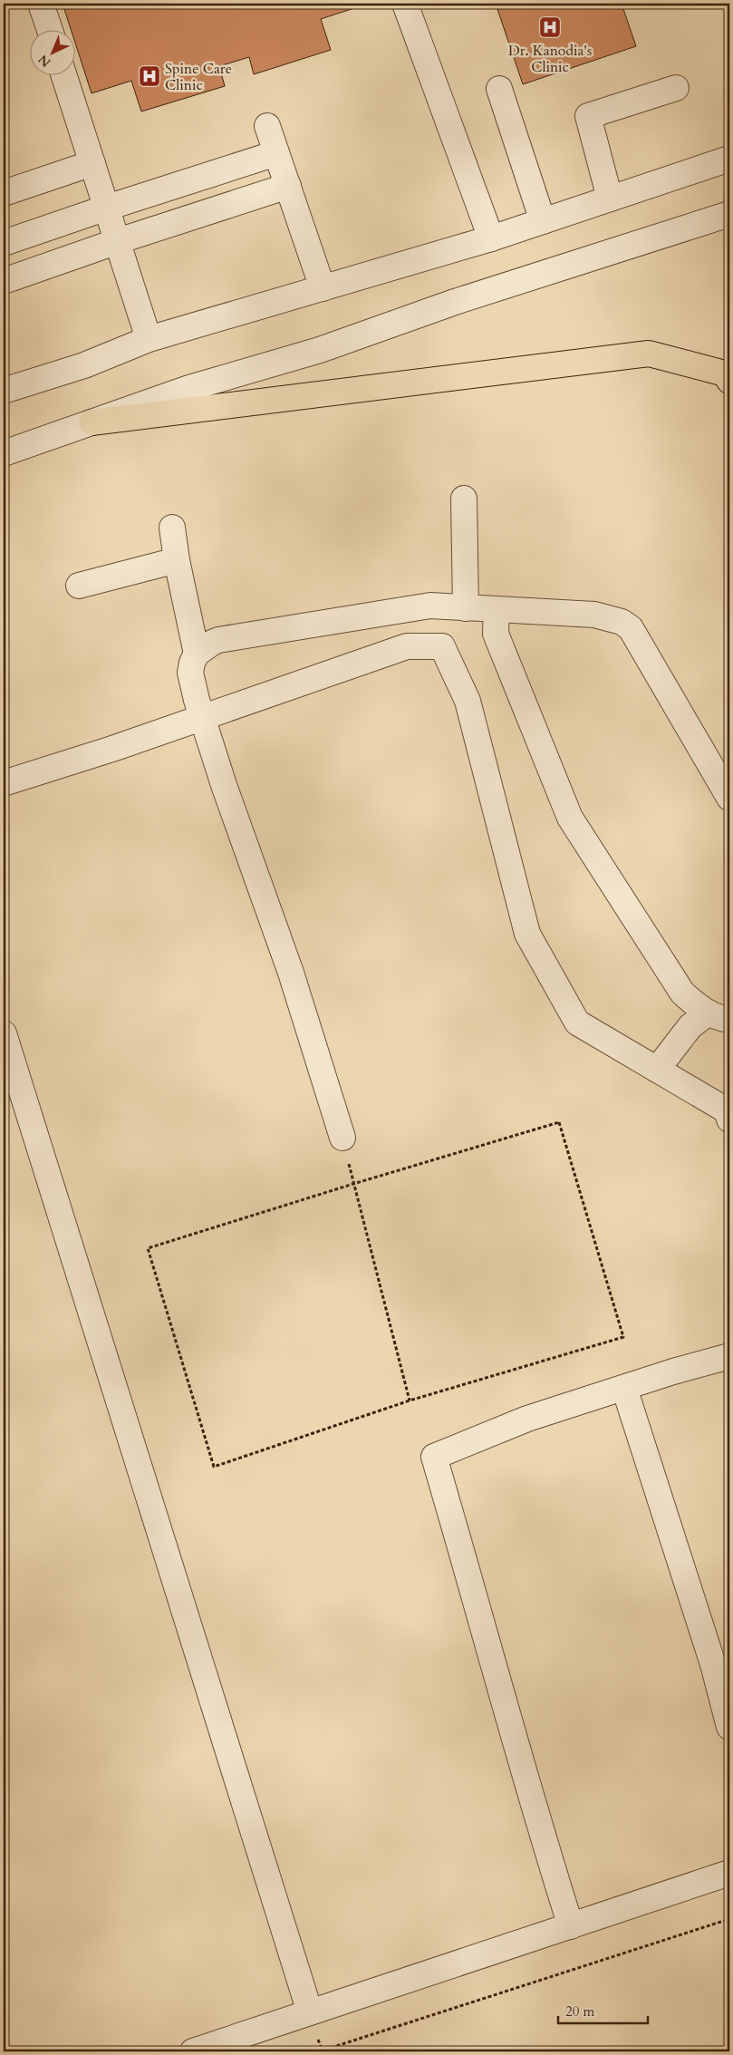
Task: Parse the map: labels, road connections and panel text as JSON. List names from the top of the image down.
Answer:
{
  "places": {
    "hospital": ["Dr. Kanodia's Clinic", "Spine Care Clinic"]
  },
  "scale_bar": "20 m",
  "north": "bottom left"
}
